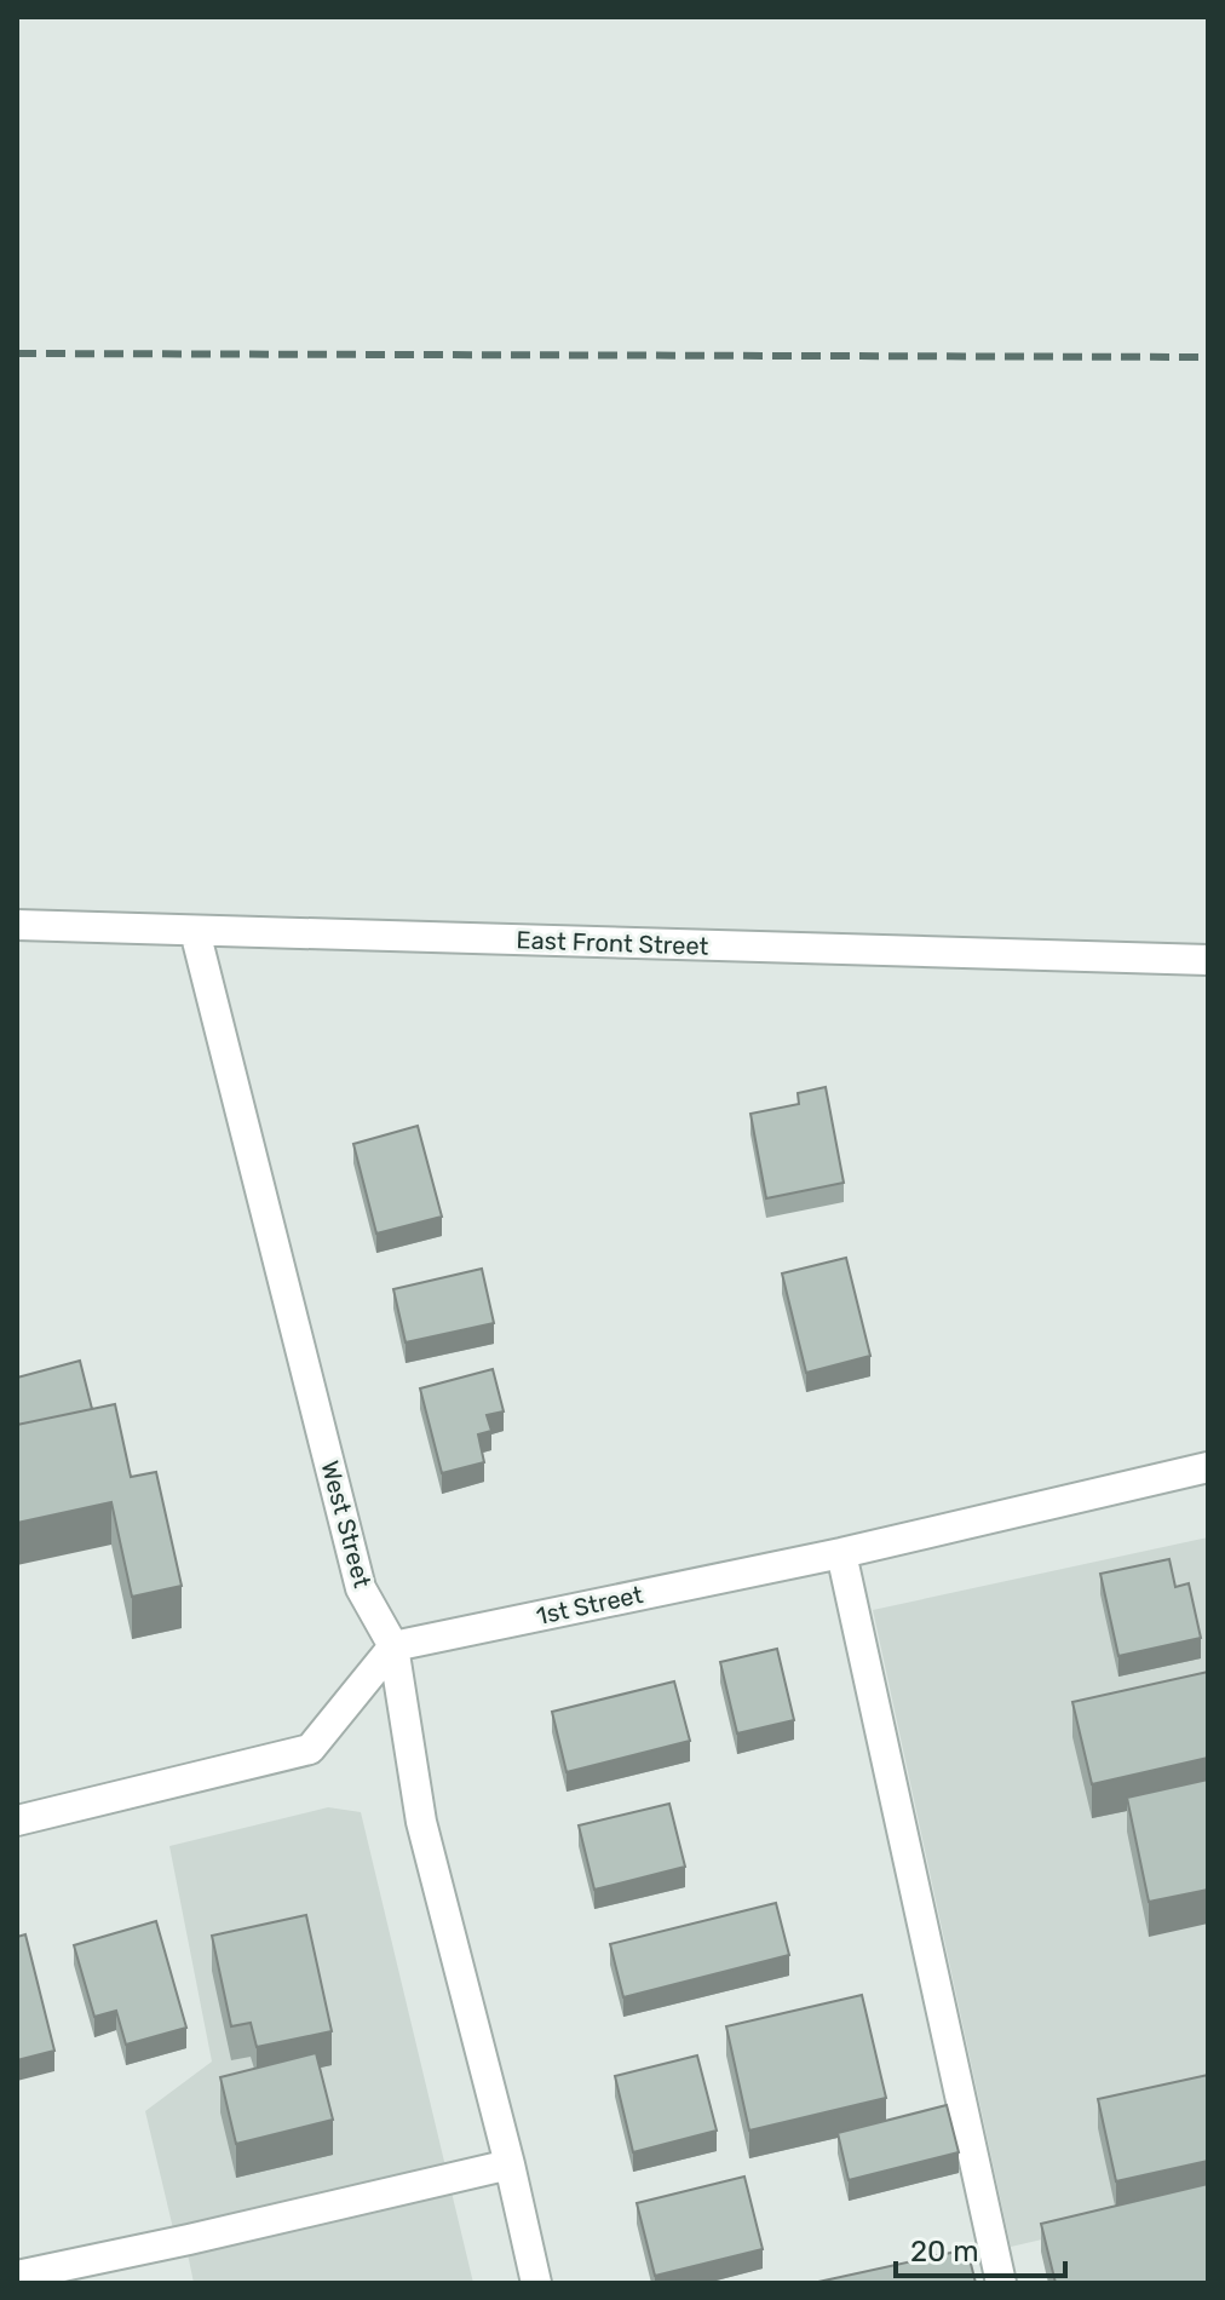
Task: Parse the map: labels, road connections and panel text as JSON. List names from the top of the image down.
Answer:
{
  "streets": {
    "street": ["East Front Street", "West Street", "1st Street"]
  },
  "crossings": [
    ["East Front Street", "West Street"],
    ["West Street", "1st Street"]
  ],
  "scale_bar": "20 m"
}
